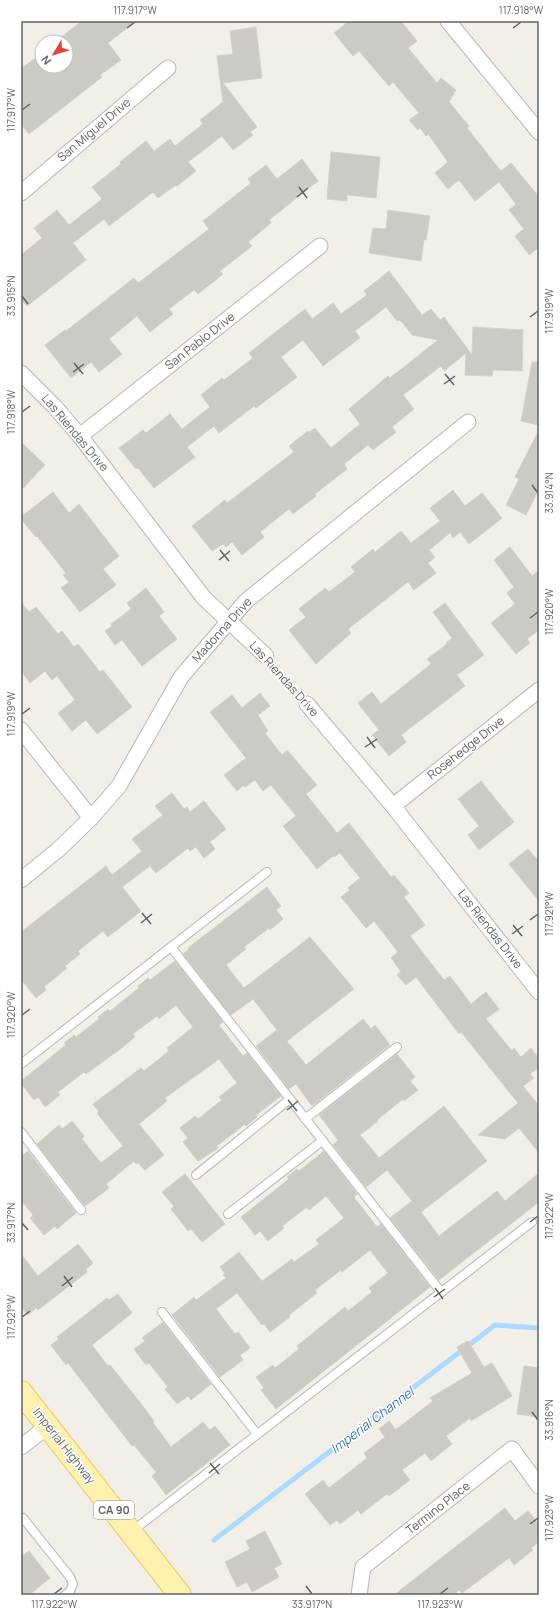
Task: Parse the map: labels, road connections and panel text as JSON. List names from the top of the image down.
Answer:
{
  "streets": {
    "main road": ["Imperial Highway", "CA 90"],
    "street": [
      "San Miguel Drive",
      "San Pablo Drive",
      "Las Riendas Drive",
      "Madonna Drive",
      "Rosehedge Drive",
      "Termino Place"
    ]
  },
  "crossings": [
    ["San Pablo Drive", "Las Riendas Drive"],
    ["Las Riendas Drive", "Madonna Drive"],
    ["Las Riendas Drive", "Rosehedge Drive"]
  ],
  "water": ["Imperial Channel"],
  "north": "bottom left",
  "coordinates": [
    "117.917°W",
    "117.918°W",
    "33.915°N",
    "117.919°W",
    "33.914°N",
    "117.920°W",
    "117.921°W",
    "117.922°W",
    "33.917°N",
    "33.916°N",
    "117.923°W"
  ]
}
